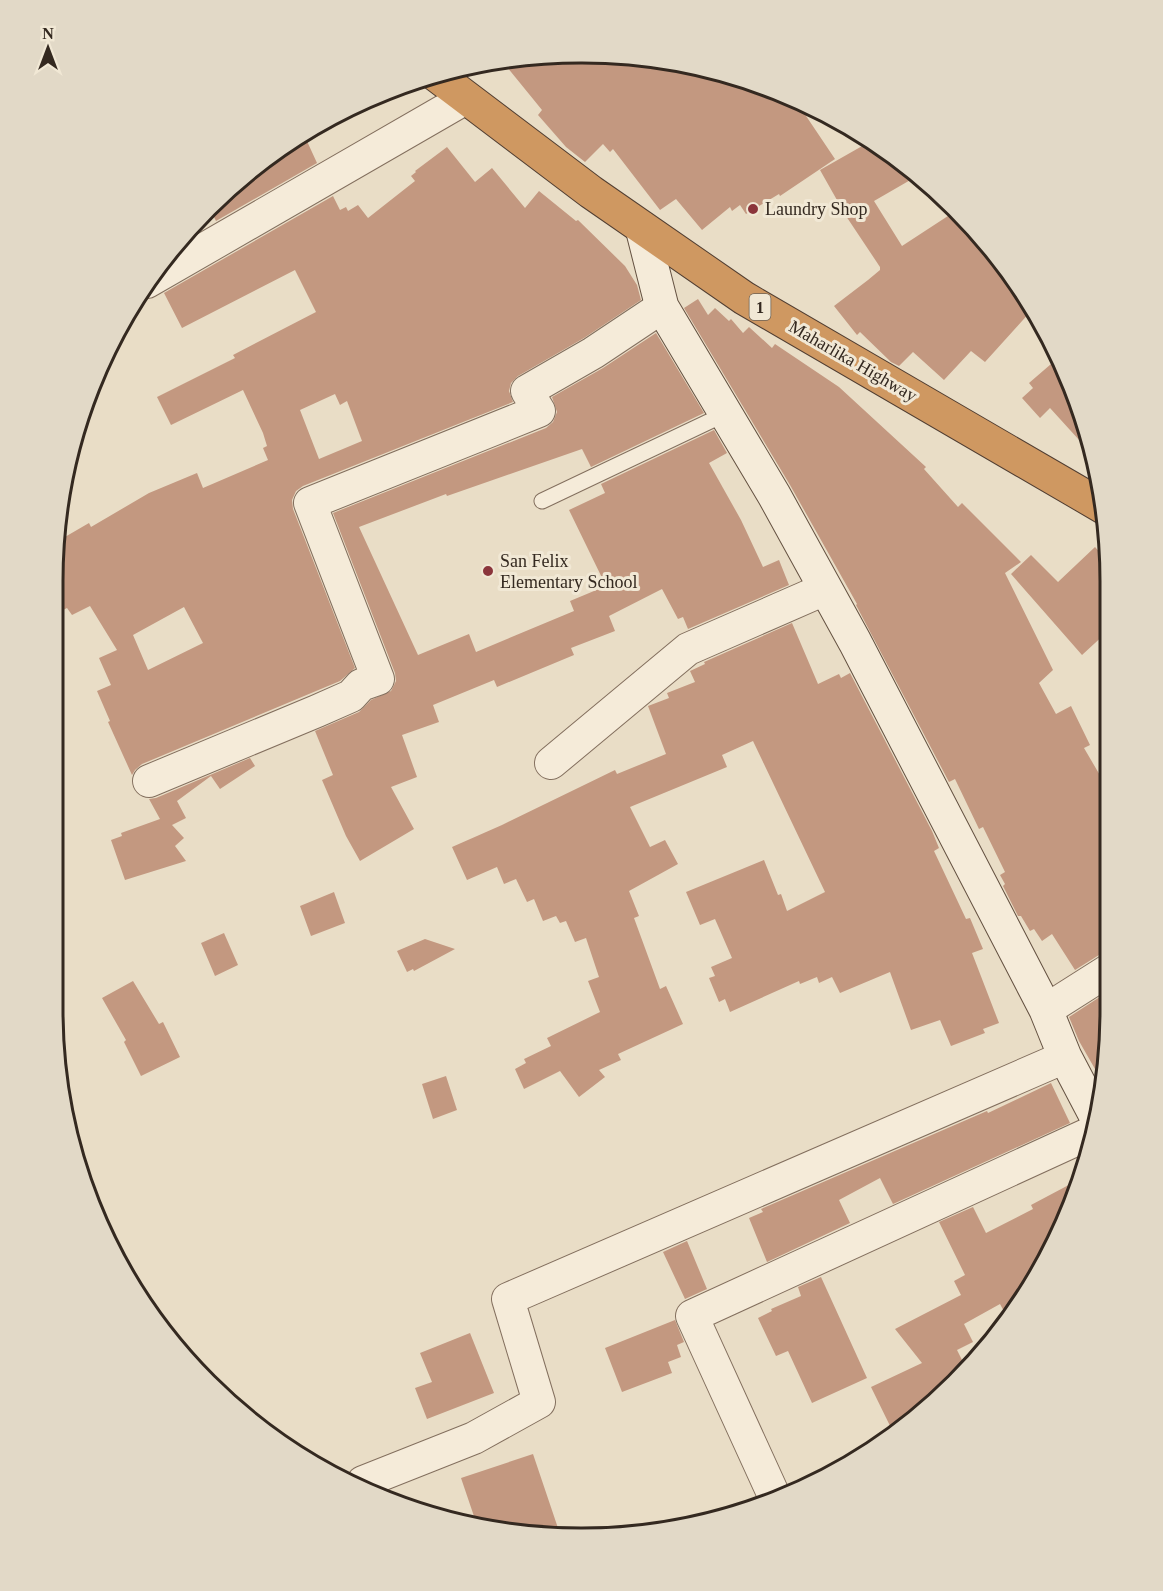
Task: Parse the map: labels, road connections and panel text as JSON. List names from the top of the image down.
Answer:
{
  "streets": {
    "highway": ["1", "Maharlika Highway"]
  },
  "places": ["Laundry Shop", "San Felix Elementary School"],
  "north": "top"
}
